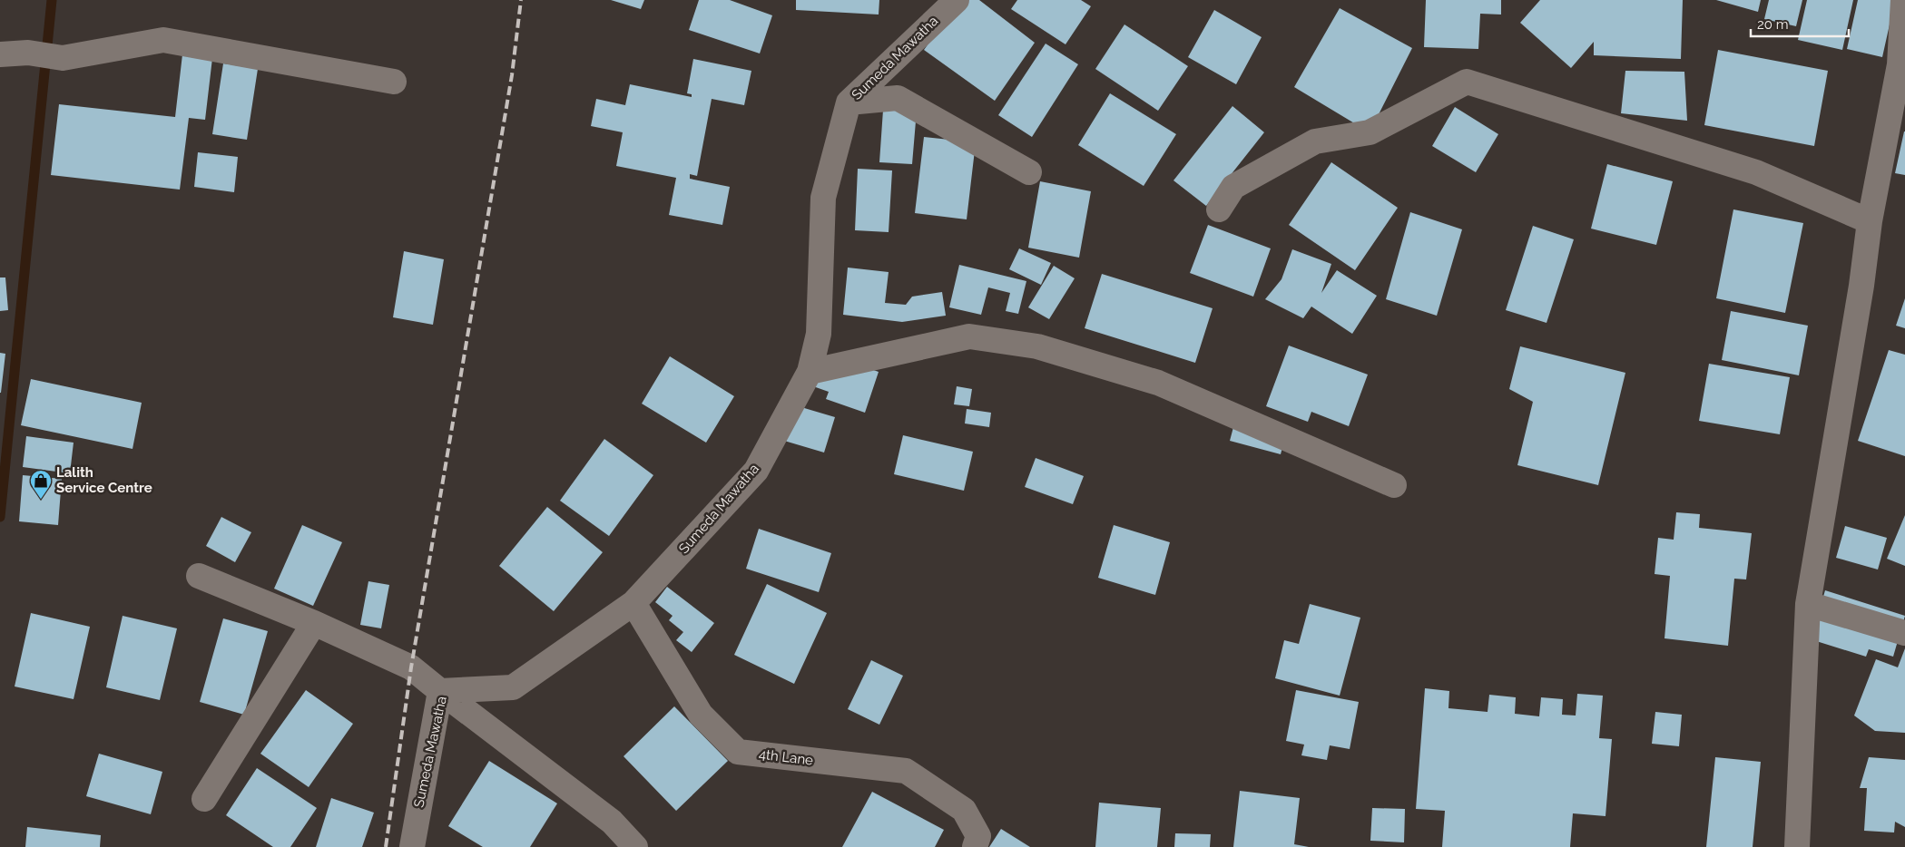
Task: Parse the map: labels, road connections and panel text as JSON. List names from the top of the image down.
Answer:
{
  "streets": {
    "street": ["Sumeda Mawatha", "4th Lane"]
  },
  "crossings": [
    ["Sumeda Mawatha", "4th Lane"]
  ],
  "places": {
    "shop": ["Lalith Service Centre"]
  },
  "scale_bar": "20 m"
}
